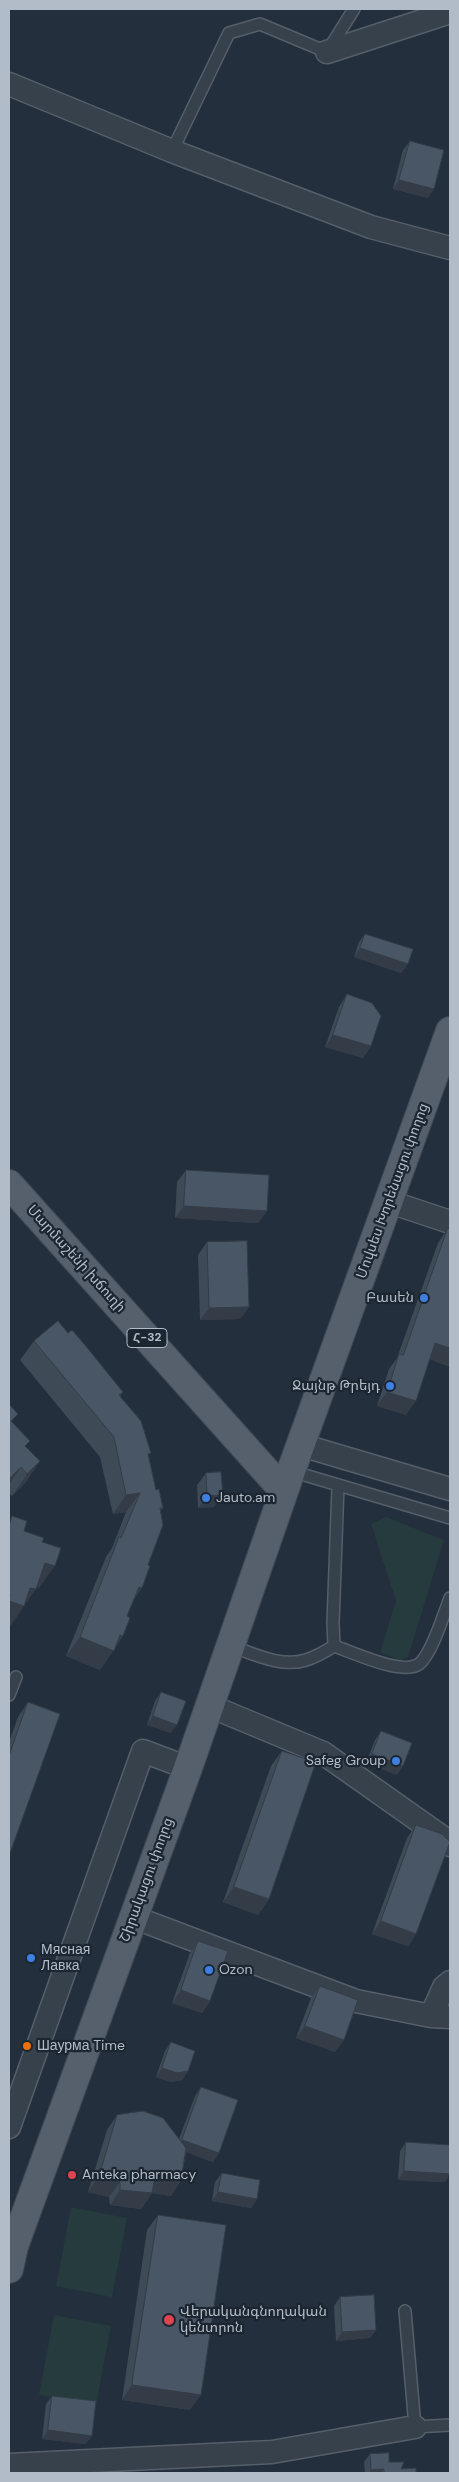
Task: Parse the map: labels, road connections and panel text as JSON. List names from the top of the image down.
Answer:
{
  "streets": {
    "main road": [
      "Մովսես Խորենացու փողոց",
      "Մարմաշենի խճուղի",
      "Հ-32",
      "Շիրակացու փողոց"
    ]
  },
  "crossings": [
    ["Մովսես Խորենացու փողոց", "Մարմաշենի խճուղի"],
    ["Մովսես Խորենացու փողոց", "Շիրակացու փողոց"],
    ["Մարմաշենի խճուղի", "Շիրակացու փողոց"]
  ],
  "places": [
    "Բասեն",
    "Ջայնթ Թրեյդ",
    "Jauto.am",
    "Safeg Group",
    "Мясная Лавка",
    "Ozon",
    "Шаурма Time",
    "Anteka pharmacy",
    "Վերականգնողական կենտրոն"
  ]
}
